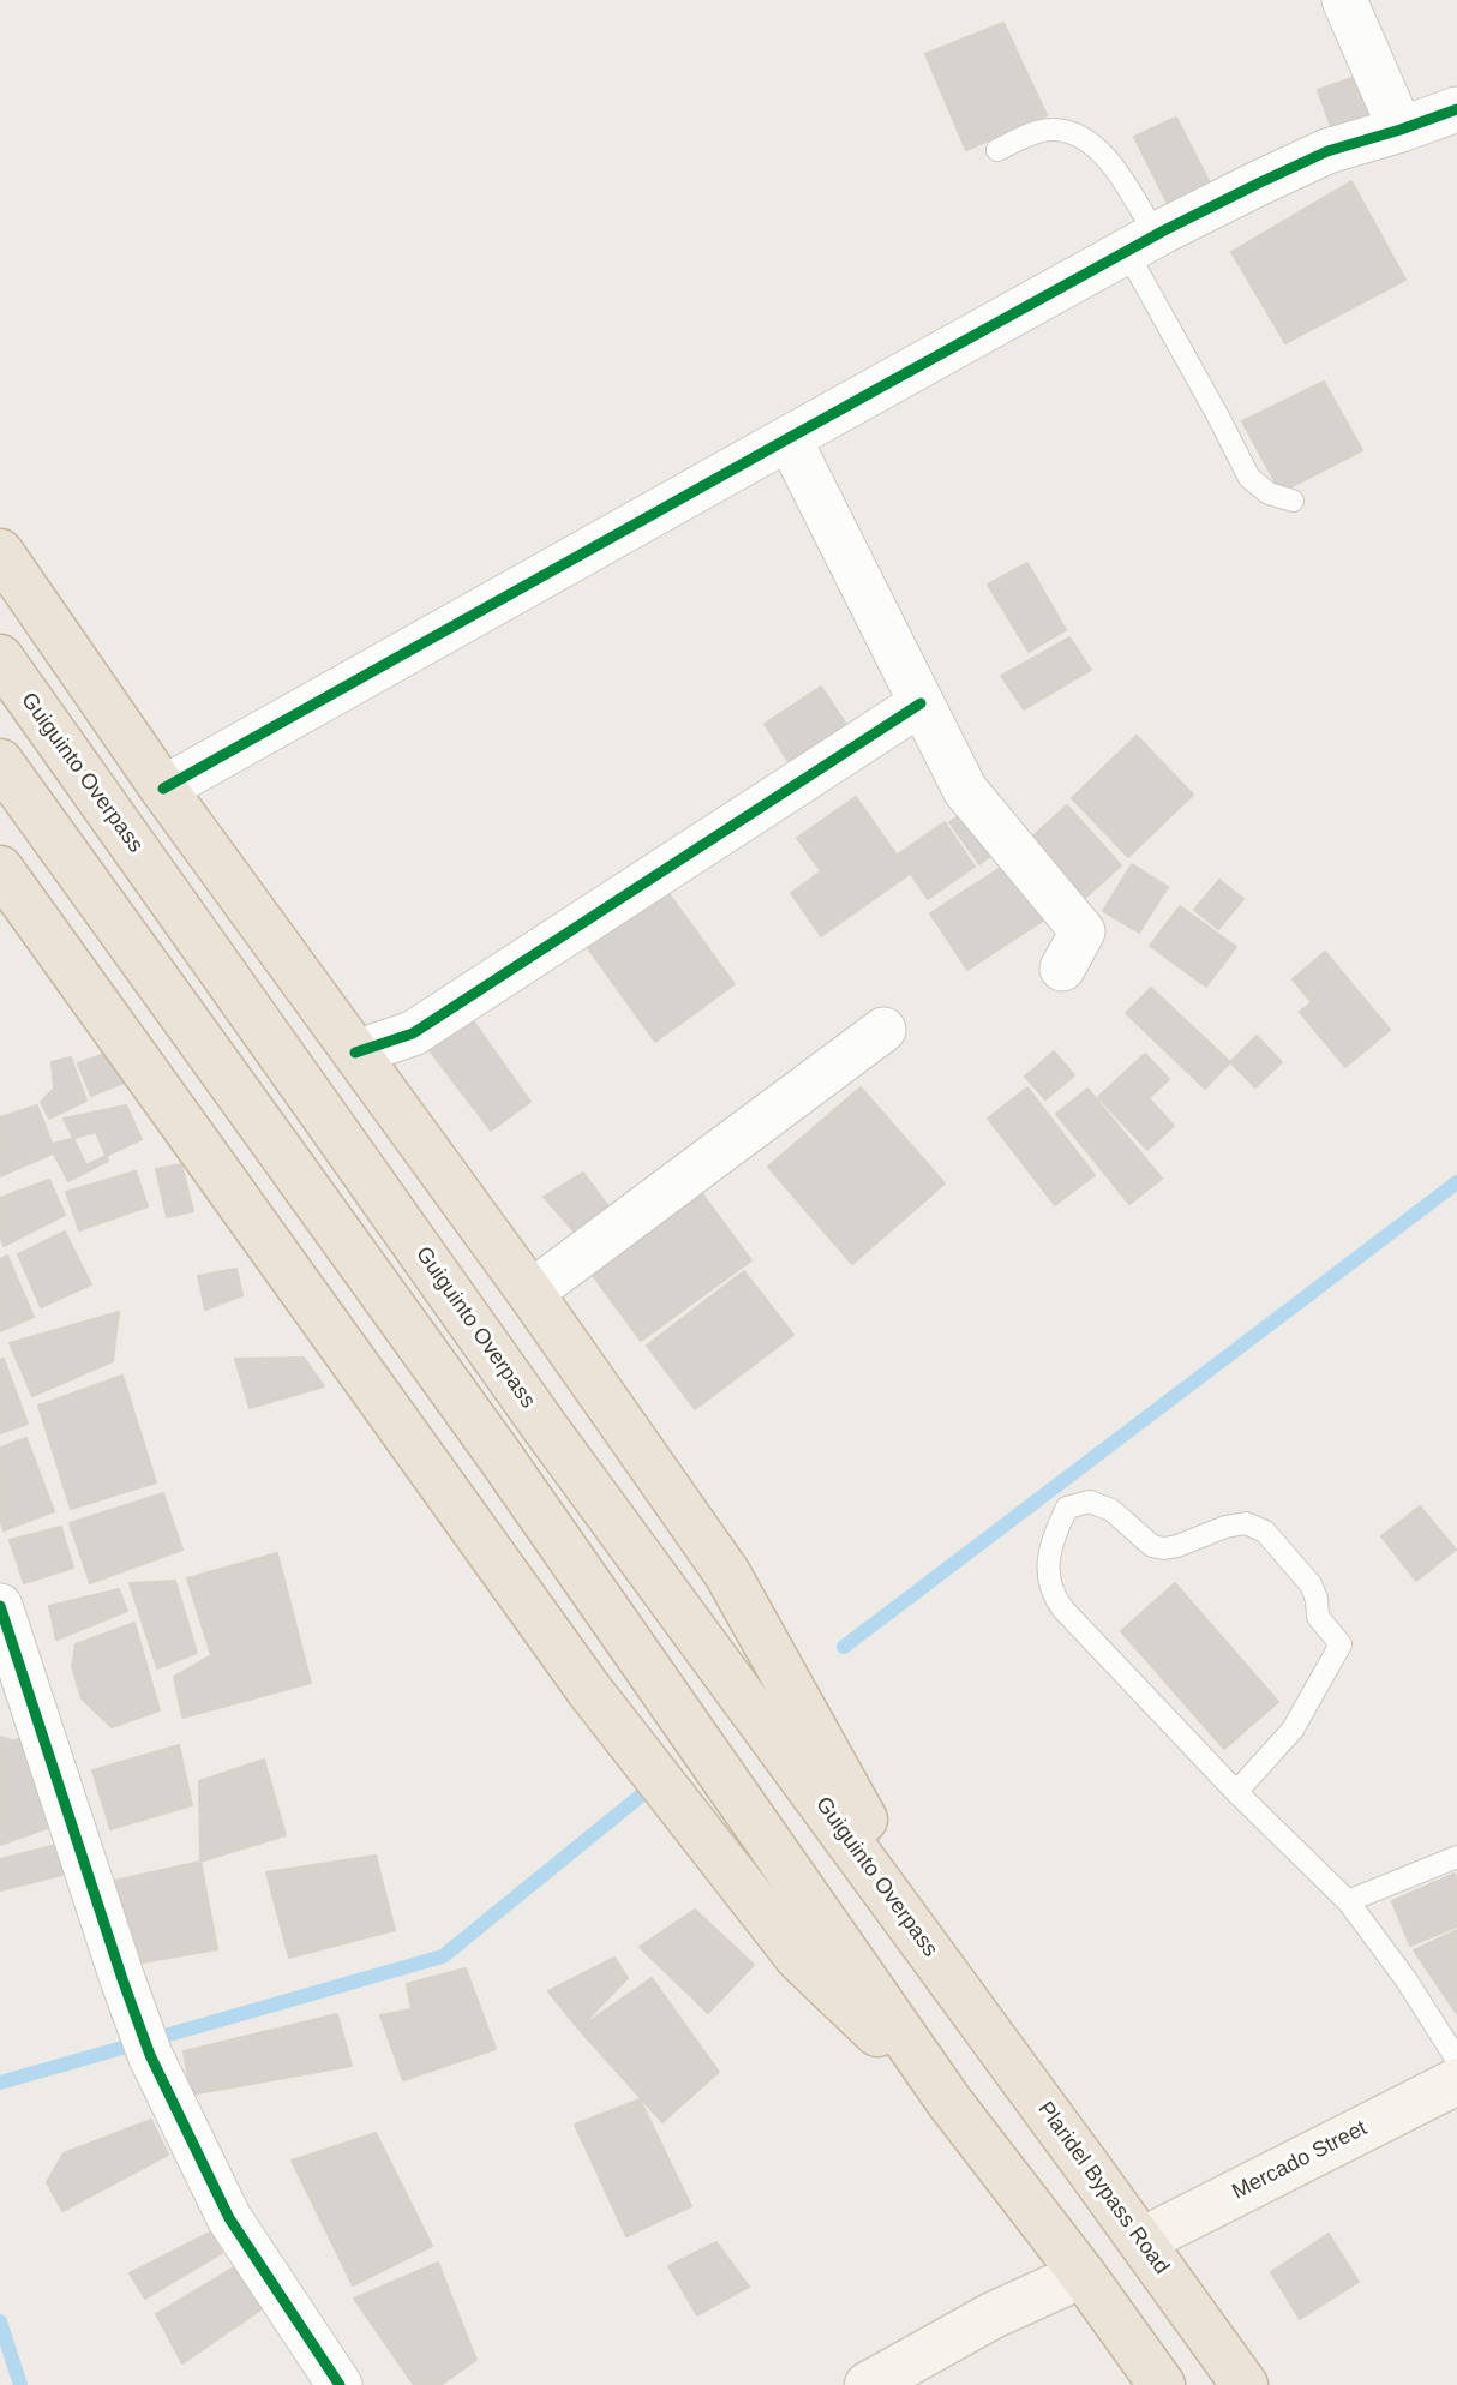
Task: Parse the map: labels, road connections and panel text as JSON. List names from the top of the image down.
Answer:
{
  "streets": {
    "highway": ["Guiguinto Overpass", "Plaridel Bypass Road"],
    "street": ["Mercado Street"]
  },
  "crossings": [
    ["Guiguinto Overpass", "Plaridel Bypass Road"],
    ["Mercado Street", "Plaridel Bypass Road"]
  ]
}
